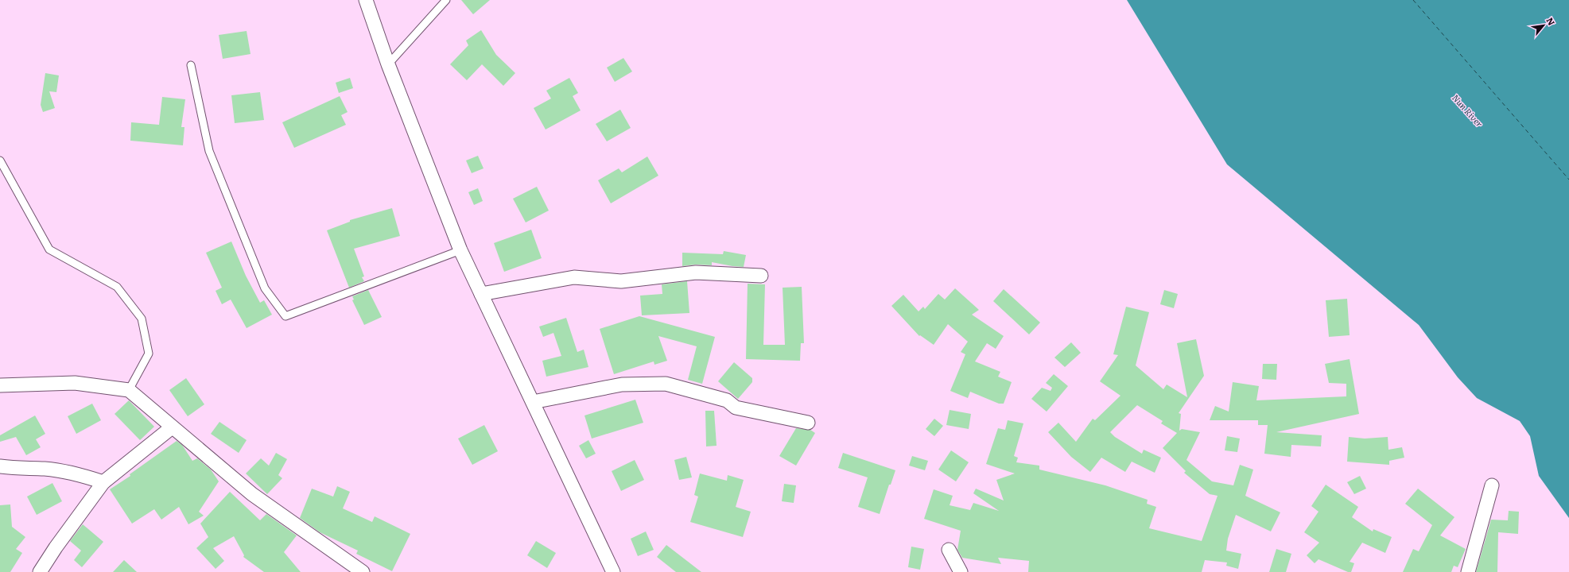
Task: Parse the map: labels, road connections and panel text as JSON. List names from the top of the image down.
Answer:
{
  "water": ["Nun River"],
  "north": "top right"
}
